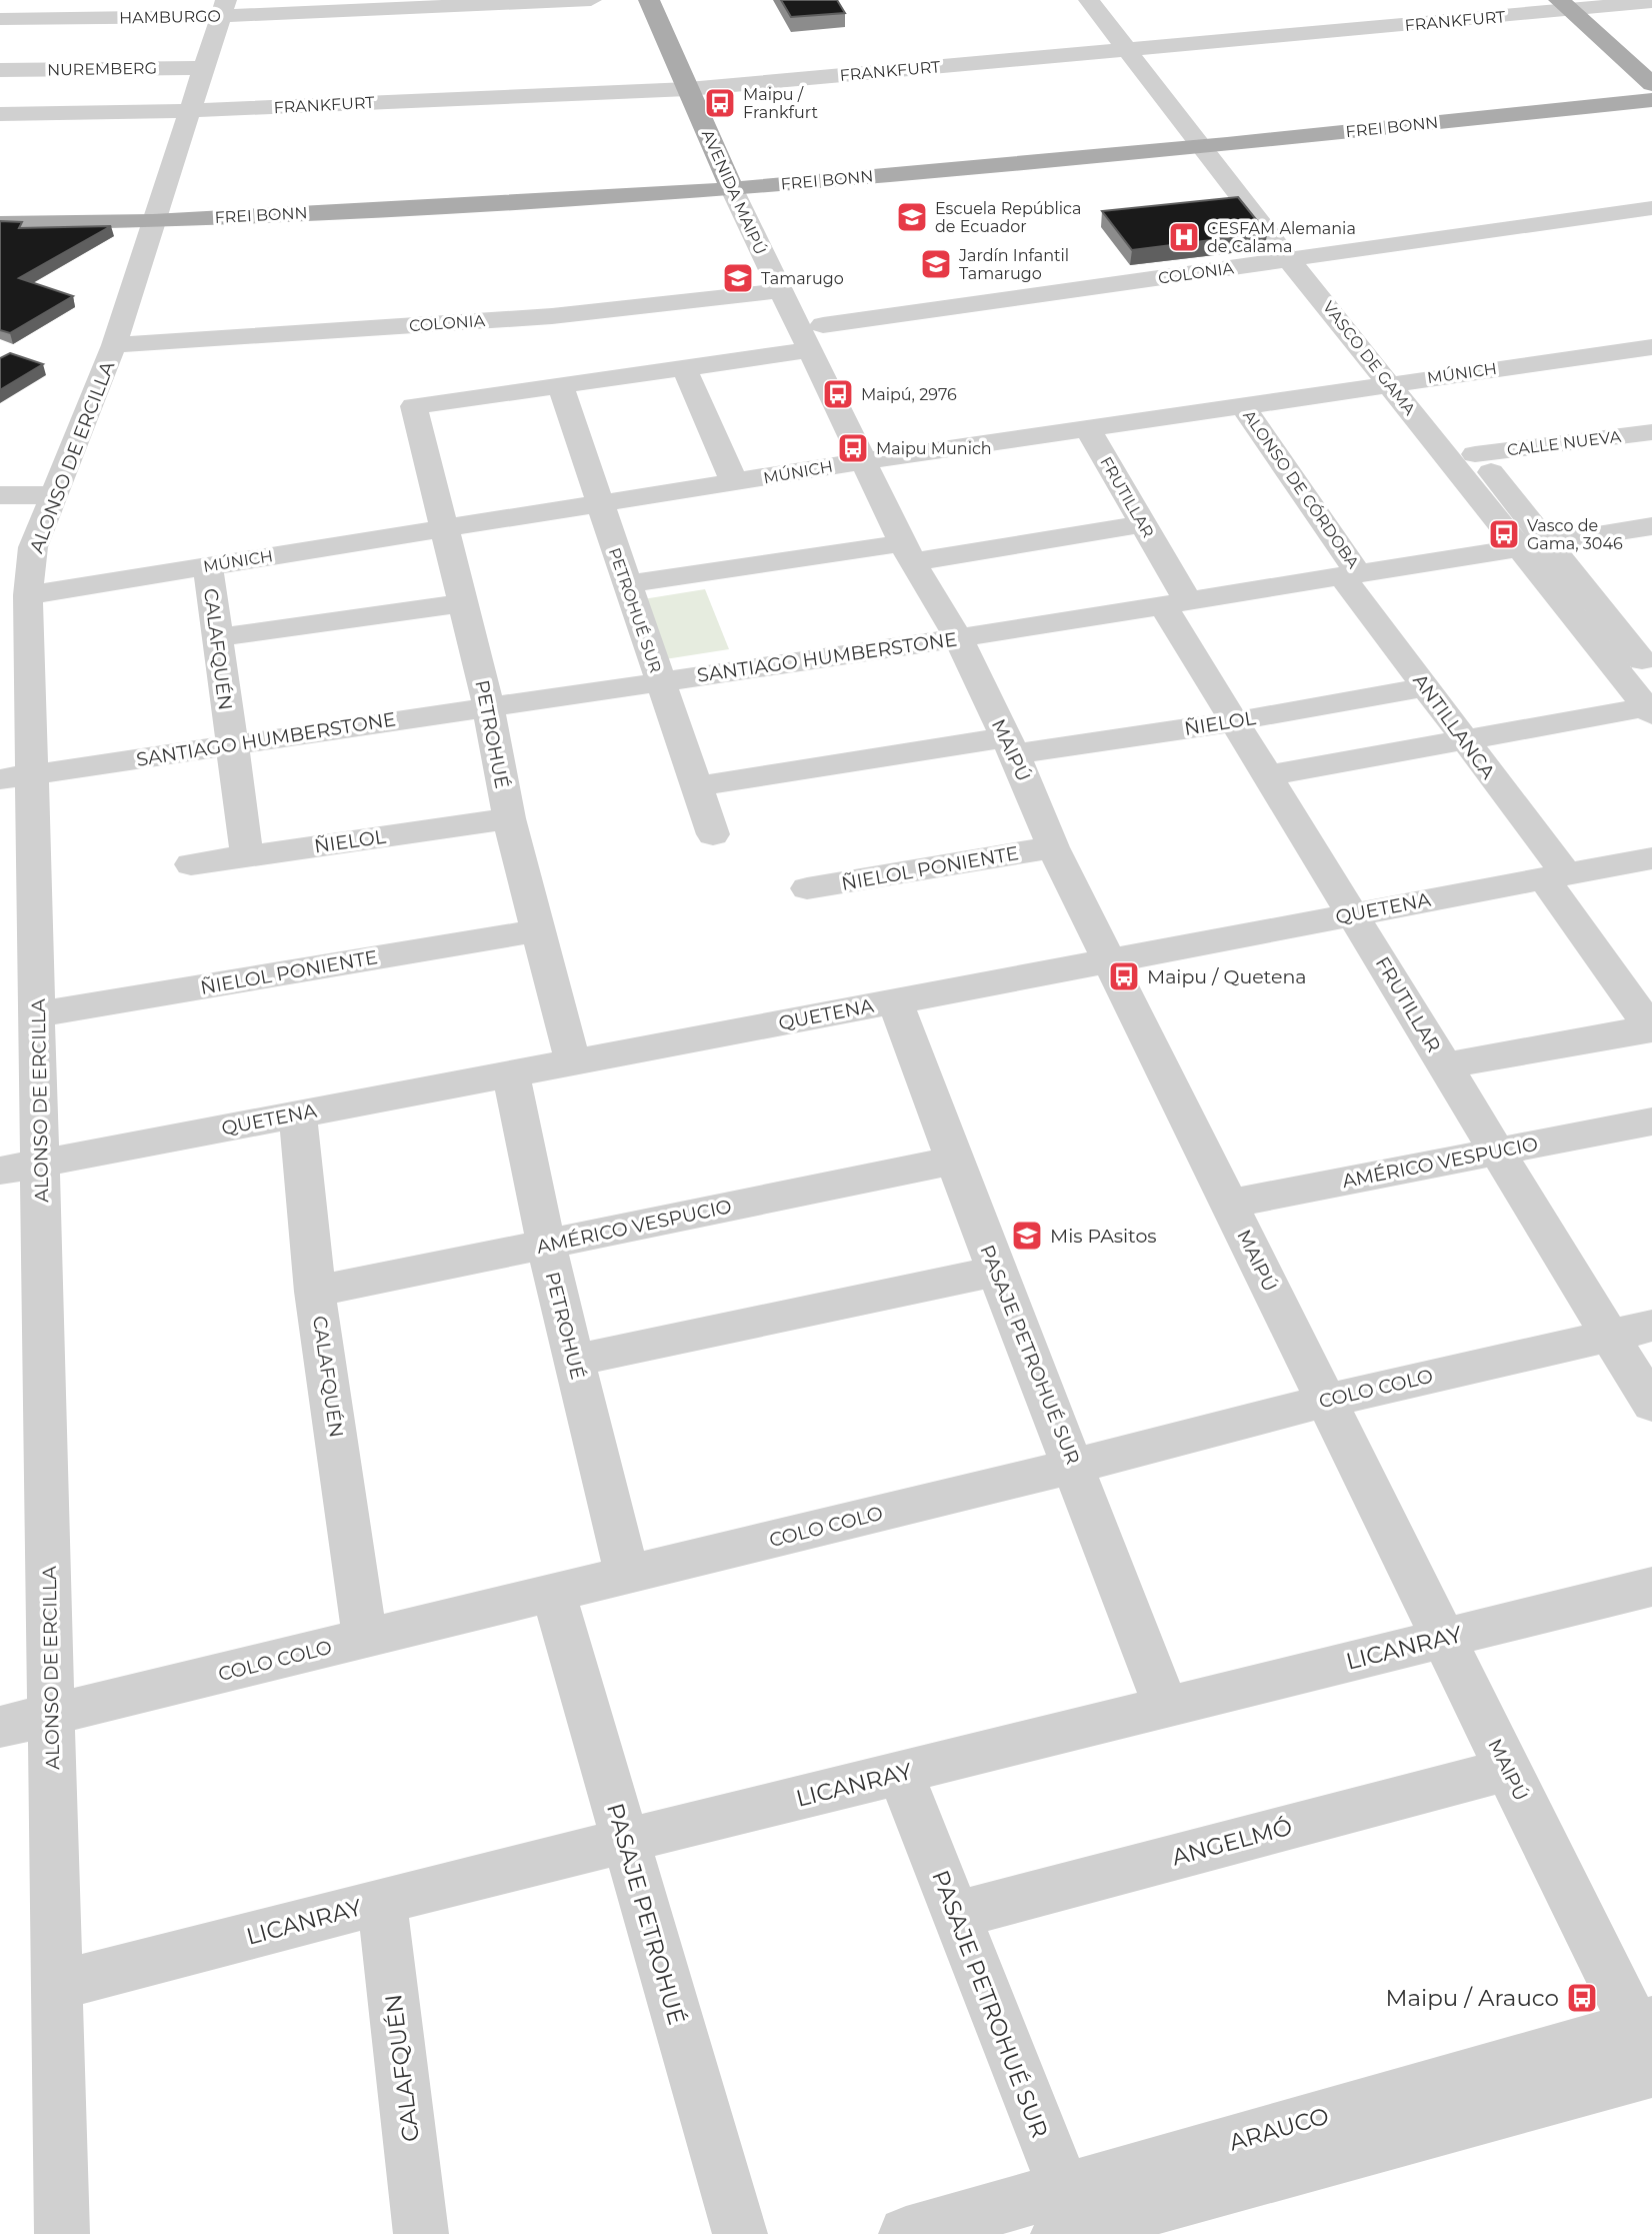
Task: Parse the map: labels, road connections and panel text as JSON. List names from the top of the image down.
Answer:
{
  "streets": {
    "main road": ["FREI BONN", "AVENIDA MAIPÚ"],
    "street": [
      "HAMBURGO",
      "FRANKFURT",
      "NUREMBERG",
      "COLONIA",
      "VASCO DE GAMA",
      "MÚNICH",
      "CALLE NUEVA",
      "ALONSO DE ERCILLA",
      "ALONSO DE CÓRDOBA",
      "FRUTILLAR",
      "PETROHUÉ SUR",
      "CALAFQUÉN",
      "SANTIAGO HUMBERSTONE",
      "ÑIELOL",
      "ANTILLANCA",
      "PETROHUÉ",
      "MAIPÚ",
      "ÑIELOL PONIENTE",
      "QUETENA",
      "AMÉRICO VESPUCIO",
      "PASAJE PETROHUÉ SUR",
      "COLO COLO",
      "LICANRAY",
      "ANGELMÓ",
      "PASAJE PETROHUÉ",
      "ARAUCO"
    ]
  },
  "crossings": [
    ["HAMBURGO", "ALONSO DE ERCILLA"],
    ["FRANKFURT", "AVENIDA MAIPÚ"],
    ["FRANKFURT", "VASCO DE GAMA"],
    ["FRANKFURT", "ALONSO DE ERCILLA"],
    ["NUREMBERG", "ALONSO DE ERCILLA"],
    ["FREI BONN", "AVENIDA MAIPÚ"],
    ["FREI BONN", "VASCO DE GAMA"],
    ["FREI BONN", "ALONSO DE ERCILLA"],
    ["AVENIDA MAIPÚ", "COLONIA"],
    ["AVENIDA MAIPÚ", "MÚNICH"],
    ["AVENIDA MAIPÚ", "MAIPÚ"],
    ["COLONIA", "VASCO DE GAMA"],
    ["COLONIA", "ALONSO DE ERCILLA"],
    ["VASCO DE GAMA", "MÚNICH"],
    ["VASCO DE GAMA", "CALLE NUEVA"],
    ["VASCO DE GAMA", "SANTIAGO HUMBERSTONE"],
    ["MÚNICH", "ALONSO DE ERCILLA"],
    ["MÚNICH", "ALONSO DE CÓRDOBA"],
    ["MÚNICH", "FRUTILLAR"],
    ["MÚNICH", "PETROHUÉ SUR"],
    ["MÚNICH", "CALAFQUÉN"],
    ["MÚNICH", "PETROHUÉ"],
    ["MÚNICH", "MAIPÚ"],
    ["ALONSO DE ERCILLA", "SANTIAGO HUMBERSTONE"],
    ["ALONSO DE ERCILLA", "ÑIELOL PONIENTE"],
    ["ALONSO DE ERCILLA", "QUETENA"],
    ["ALONSO DE ERCILLA", "COLO COLO"],
    ["ALONSO DE ERCILLA", "LICANRAY"],
    ["ALONSO DE CÓRDOBA", "SANTIAGO HUMBERSTONE"],
    ["ALONSO DE CÓRDOBA", "ANTILLANCA"],
    ["FRUTILLAR", "SANTIAGO HUMBERSTONE"],
    ["FRUTILLAR", "ÑIELOL"],
    ["FRUTILLAR", "QUETENA"],
    ["FRUTILLAR", "AMÉRICO VESPUCIO"],
    ["FRUTILLAR", "COLO COLO"],
    ["PETROHUÉ SUR", "SANTIAGO HUMBERSTONE"],
    ["PETROHUÉ SUR", "ÑIELOL"],
    ["PETROHUÉ SUR", "PETROHUÉ"],
    ["CALAFQUÉN", "SANTIAGO HUMBERSTONE"],
    ["CALAFQUÉN", "ÑIELOL"],
    ["CALAFQUÉN", "QUETENA"],
    ["CALAFQUÉN", "AMÉRICO VESPUCIO"],
    ["CALAFQUÉN", "COLO COLO"],
    ["CALAFQUÉN", "LICANRAY"],
    ["SANTIAGO HUMBERSTONE", "ANTILLANCA"],
    ["SANTIAGO HUMBERSTONE", "PETROHUÉ"],
    ["SANTIAGO HUMBERSTONE", "MAIPÚ"],
    ["ÑIELOL", "ANTILLANCA"],
    ["ÑIELOL", "PETROHUÉ"],
    ["ÑIELOL", "MAIPÚ"],
    ["ANTILLANCA", "QUETENA"],
    ["PETROHUÉ", "ÑIELOL PONIENTE"],
    ["PETROHUÉ", "QUETENA"],
    ["PETROHUÉ", "AMÉRICO VESPUCIO"],
    ["PETROHUÉ", "COLO COLO"],
    ["MAIPÚ", "ÑIELOL PONIENTE"],
    ["MAIPÚ", "QUETENA"],
    ["MAIPÚ", "AMÉRICO VESPUCIO"],
    ["MAIPÚ", "COLO COLO"],
    ["MAIPÚ", "LICANRAY"],
    ["MAIPÚ", "ANGELMÓ"],
    ["MAIPÚ", "ARAUCO"],
    ["QUETENA", "PASAJE PETROHUÉ SUR"],
    ["AMÉRICO VESPUCIO", "PASAJE PETROHUÉ SUR"],
    ["PASAJE PETROHUÉ SUR", "COLO COLO"],
    ["PASAJE PETROHUÉ SUR", "LICANRAY"],
    ["PASAJE PETROHUÉ SUR", "ANGELMÓ"],
    ["PASAJE PETROHUÉ SUR", "ARAUCO"],
    ["COLO COLO", "PASAJE PETROHUÉ"],
    ["LICANRAY", "PASAJE PETROHUÉ"]
  ],
  "places": {
    "bus stop": [
      "Maipu / Frankfurt",
      "Maipú, 2976",
      "Maipu Munich",
      "Vasco de Gama, 3046",
      "Maipu / Quetena",
      "Maipu / Arauco"
    ],
    "school or university": [
      "Escuela República de Ecuador",
      "Jardín Infantil Tamarugo",
      "Tamarugo",
      "Mis PAsitos"
    ],
    "hospital": ["CESFAM Alemania de Calama"]
  }
}
